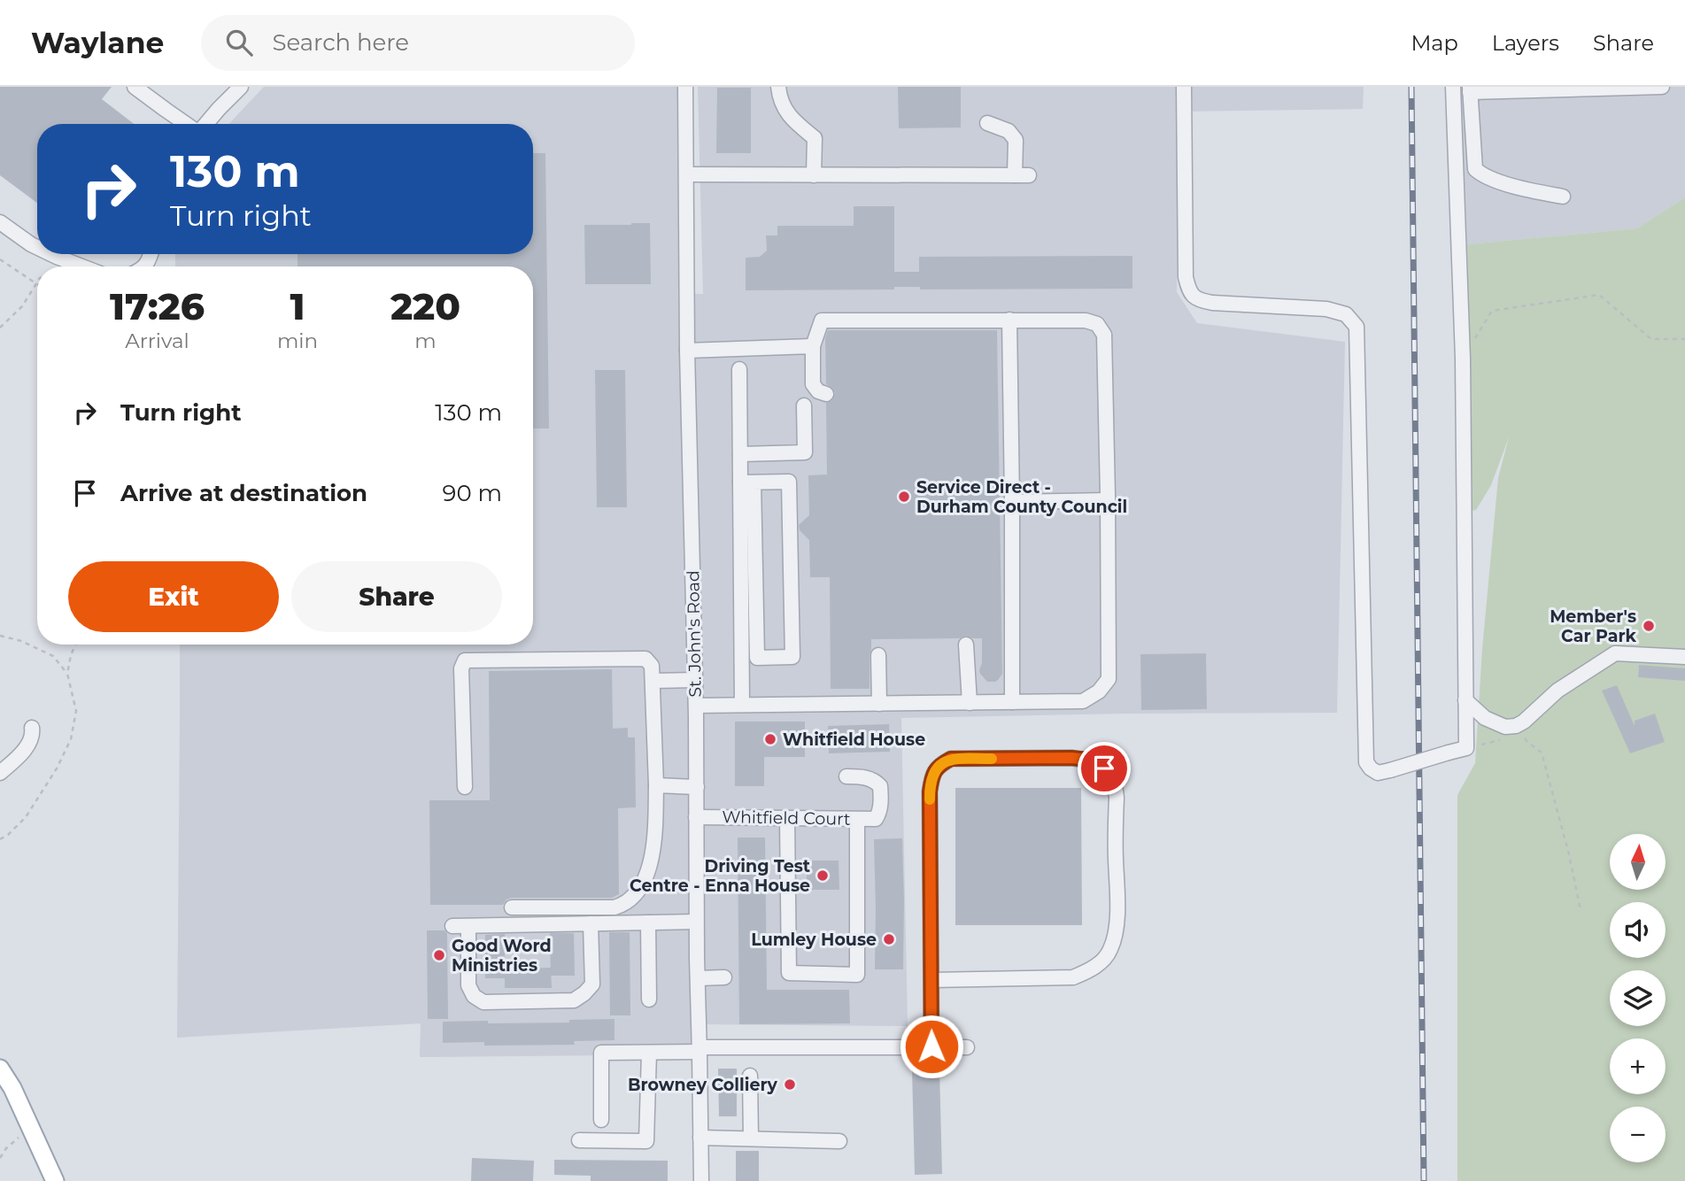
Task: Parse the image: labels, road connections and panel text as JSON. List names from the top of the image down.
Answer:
{
  "streets": {
    "street": ["St. John's Road", "Whitfield Court"]
  },
  "crossings": [
    ["St. John's Road", "Whitfield Court"]
  ],
  "places": [
    "Service Direct - Durham County Council",
    "Member's Car Park",
    "Whitfield House",
    "Driving Test Centre - Enna House",
    "Lumley House",
    "Good Word Ministries",
    "Browney Colliery"
  ],
  "north": "top",
  "page": {
    "header": "Waylane",
    "search": "Search here",
    "nav": ["Map", "Layers", "Share"],
    "turn": ["130 m", "Turn right"],
    "eta": [
      "17:26",
      "Arrival",
      "1",
      "min",
      "220",
      "m"
    ],
    "list": [
      {
        "name": "Turn right",
        "value": "130 m"
      },
      {
        "name": "Arrive at destination",
        "value": "90 m"
      }
    ],
    "buttons": ["Exit", "Share"],
    "map_buttons": ["+", "−"]
  }
}
